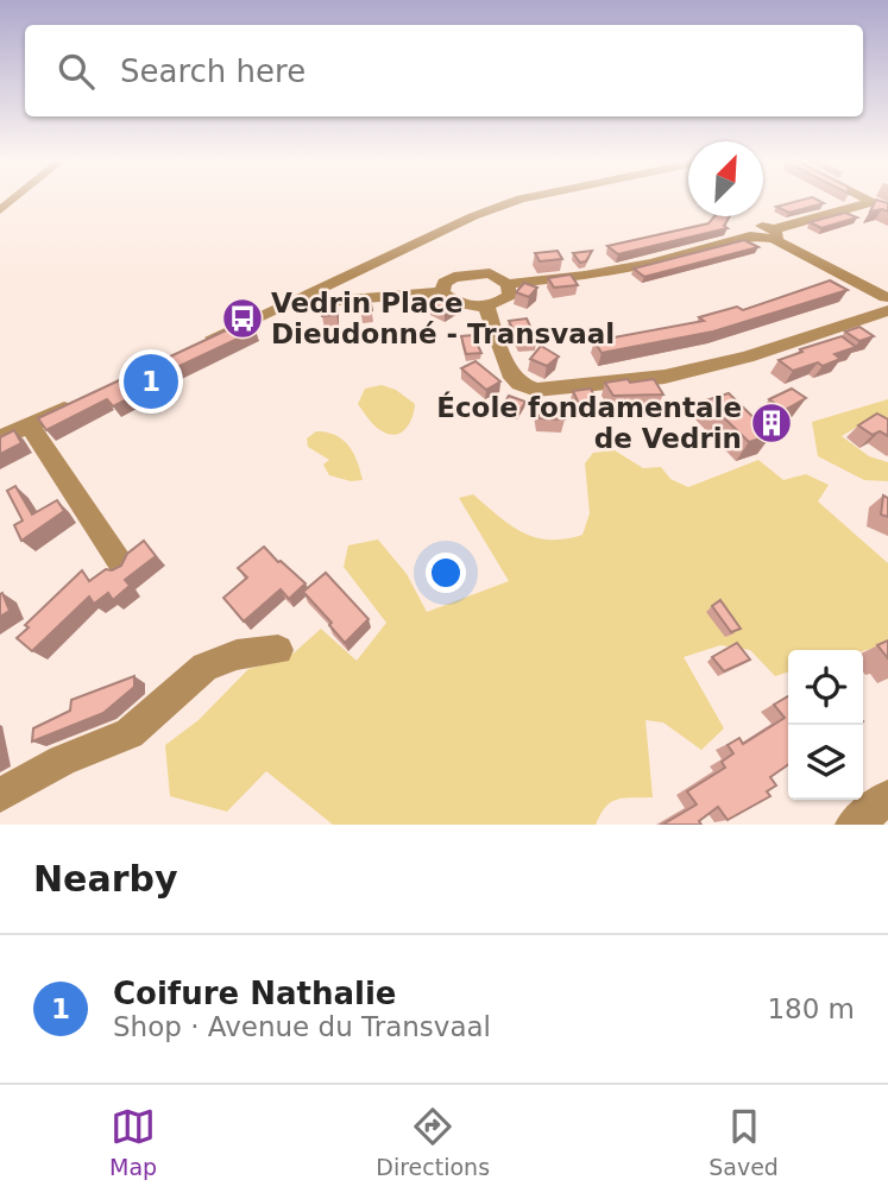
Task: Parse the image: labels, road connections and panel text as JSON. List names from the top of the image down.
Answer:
{
  "places": {
    "bus stop": ["Vedrin Place Dieudonné - Transvaal"],
    "building": ["École fondamentale de Vedrin"]
  },
  "north": "top right",
  "page": {
    "search": "Search here",
    "pins": "1",
    "heading": "Nearby",
    "list": [
      {
        "mark": "1",
        "name": "Coifure Nathalie",
        "note": "Shop · Avenue du Transvaal",
        "value": "180 m"
      }
    ],
    "nav": ["Map", "Directions", "Saved"]
  }
}
